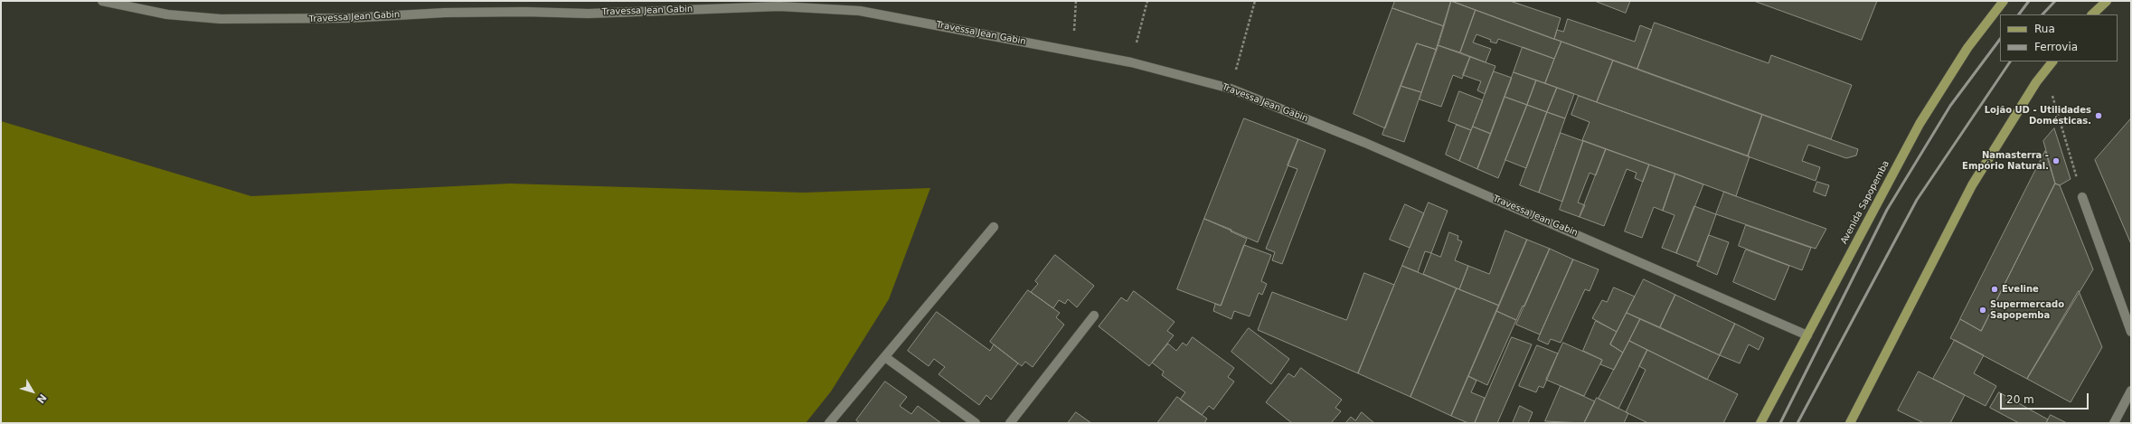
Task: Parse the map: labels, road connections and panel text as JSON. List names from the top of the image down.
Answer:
{
  "streets": {
    "main road": ["Avenida Sapopemba"],
    "street": ["Travessa Jean Gabin"]
  },
  "crossings": [
    ["Travessa Jean Gabin", "Avenida Sapopemba"]
  ],
  "places": [
    "Lojão UD - Utilidades Domésticas.",
    "Namasterra - Empório Natural.",
    "Eveline",
    "Supermercado Sapopemba"
  ],
  "legend": ["Rua", "Ferrovia"],
  "scale_bar": "20 m",
  "north": "bottom right"
}
